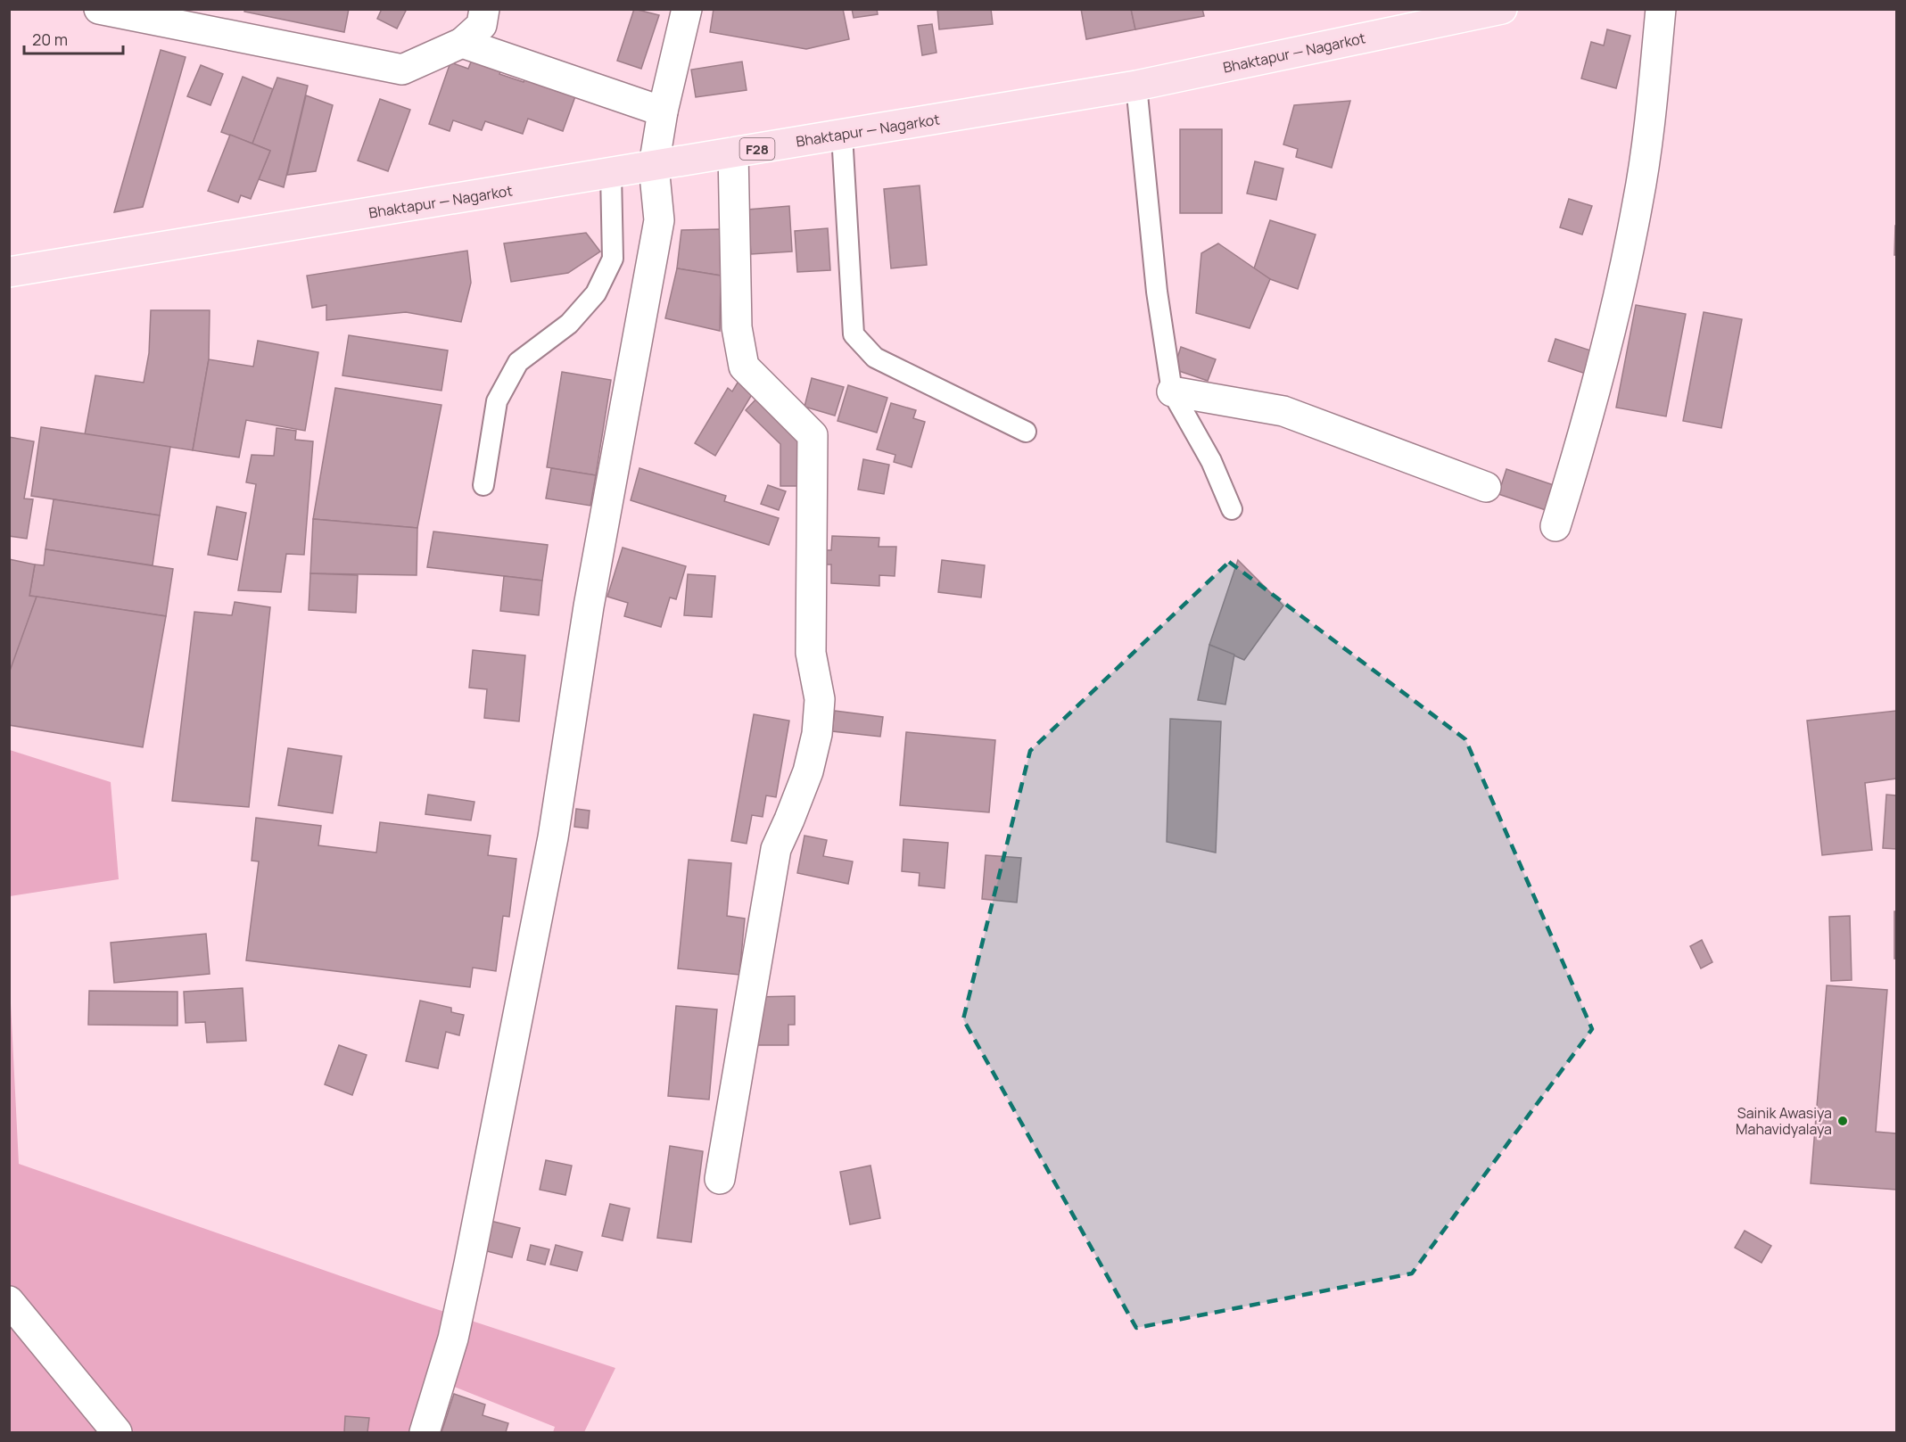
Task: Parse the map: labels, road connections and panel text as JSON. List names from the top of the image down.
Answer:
{
  "streets": {
    "main road": ["Bhaktapur — Nagarkot", "F28"]
  },
  "places": ["Sainik Awasiya Mahavidyalaya"],
  "scale_bar": "20 m"
}
